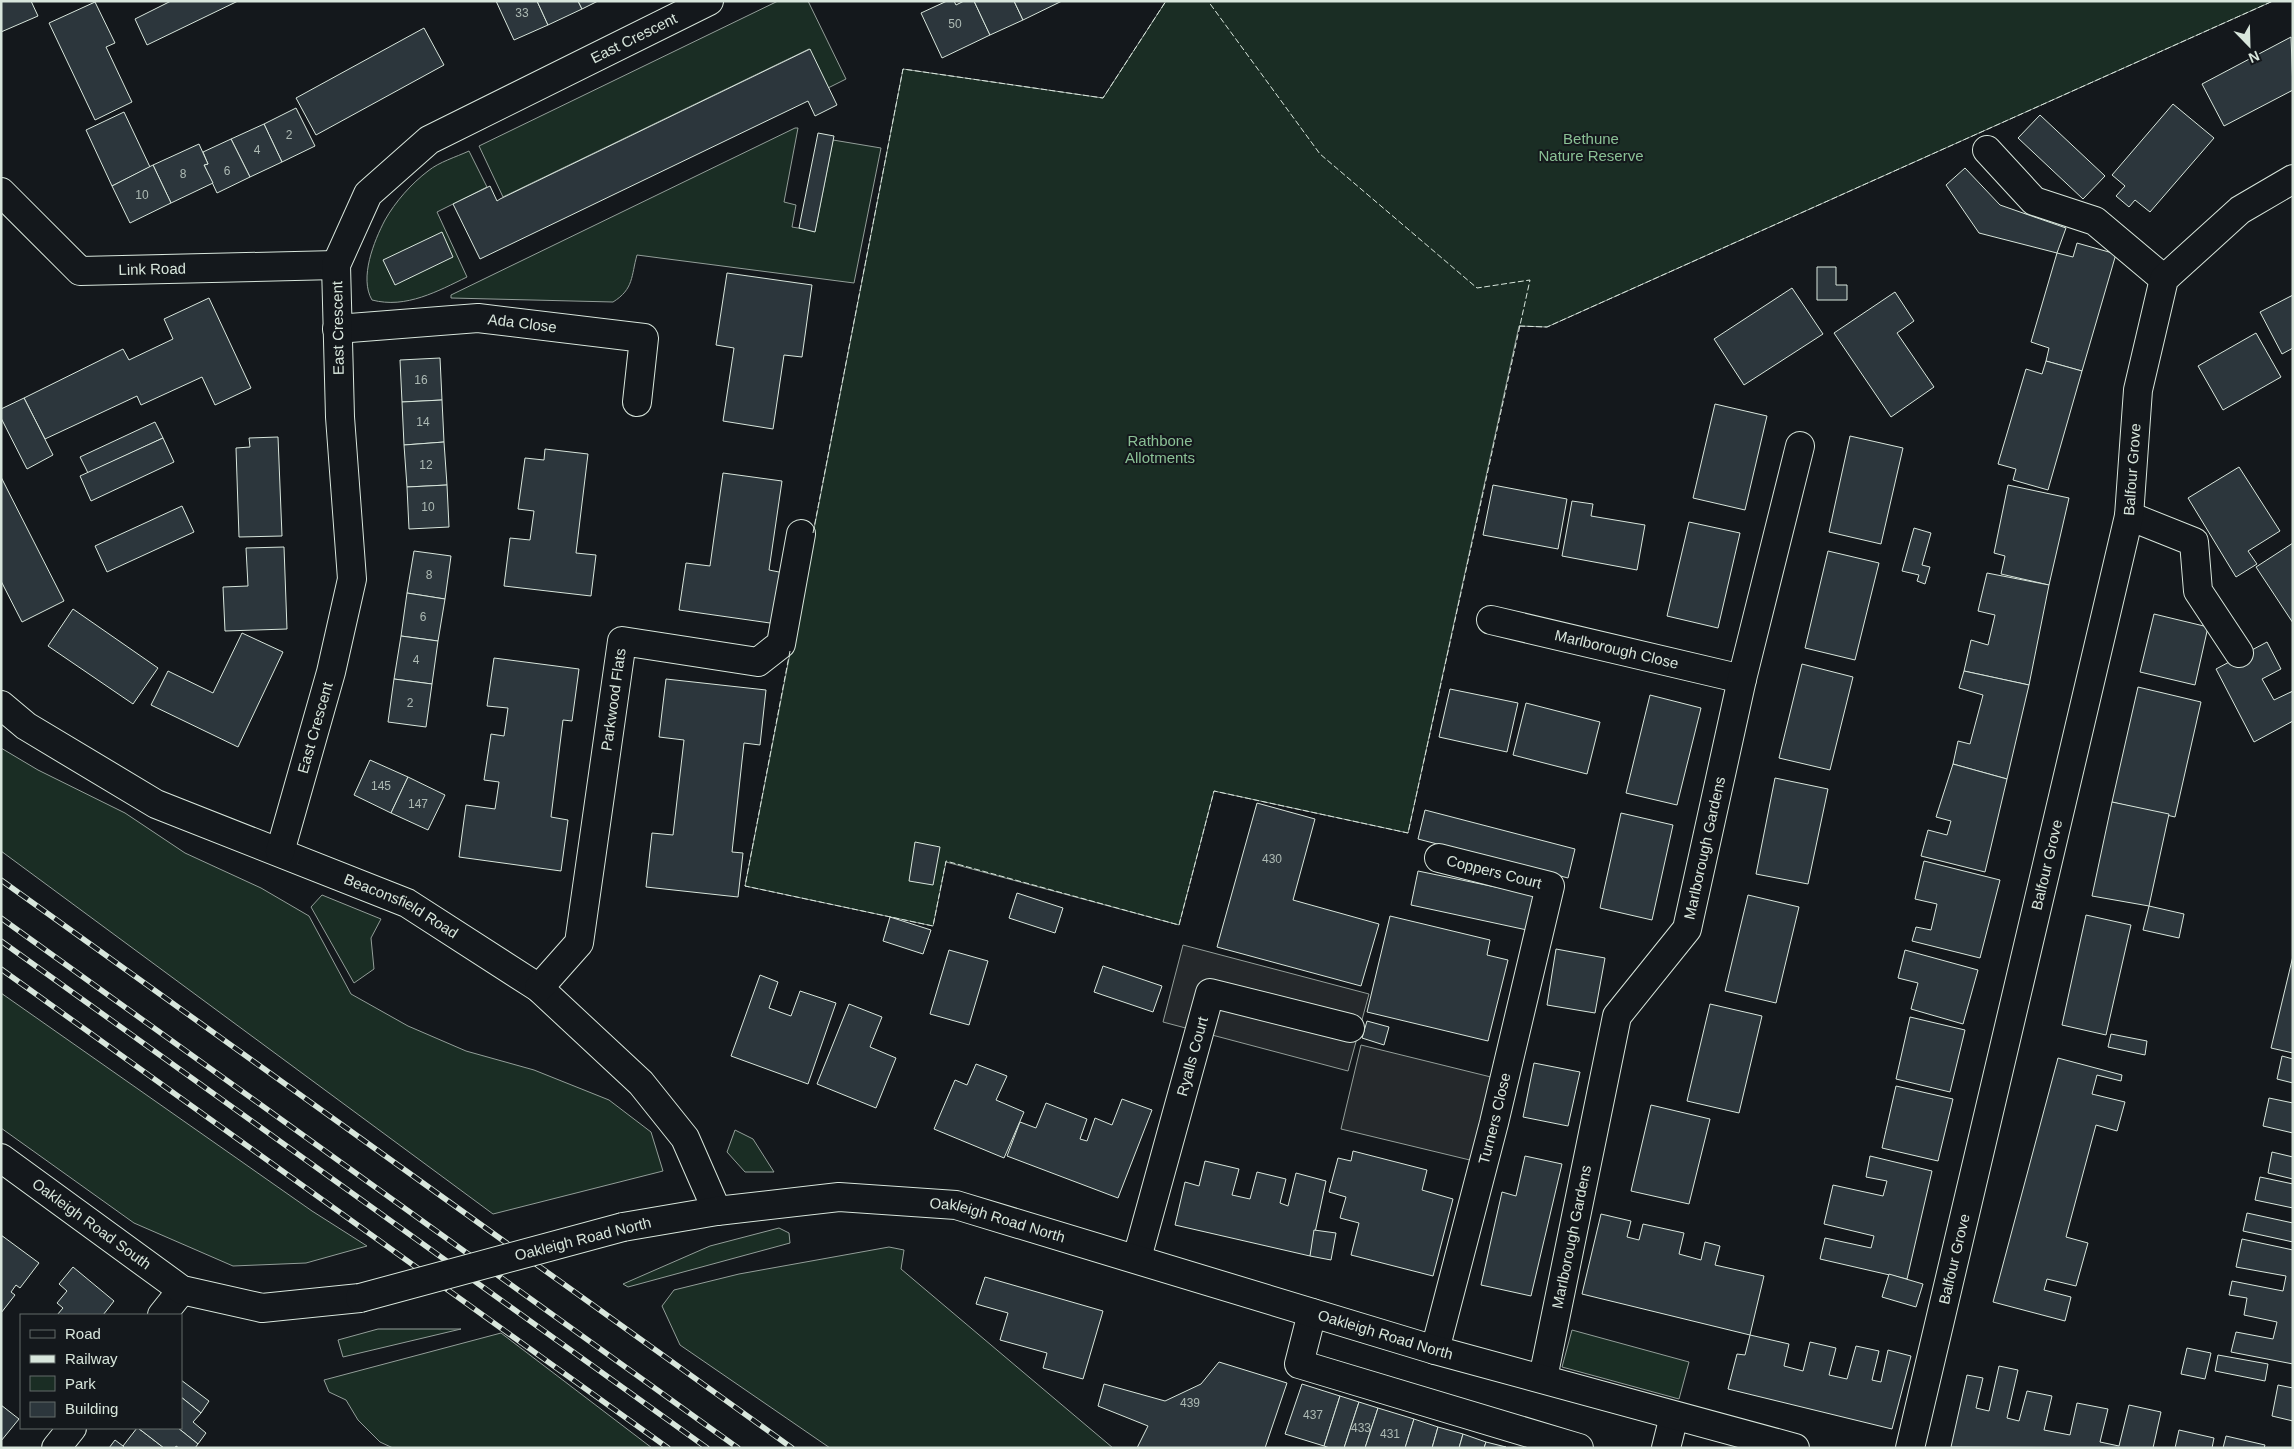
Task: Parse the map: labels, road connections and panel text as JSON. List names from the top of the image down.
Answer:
{
  "streets": {
    "street": [
      "East Crescent",
      "Link Road",
      "Ada Close",
      "Balfour Grove",
      "Marlborough Close",
      "Parkwood Flats",
      "Marlborough Gardens",
      "Coppers Court",
      "Beaconsfield Road",
      "Ryalls Court",
      "Turners Close",
      "Oakleigh Road North",
      "Oakleigh Road South"
    ]
  },
  "crossings": [
    ["East Crescent", "Link Road"],
    ["East Crescent", "Ada Close"],
    ["East Crescent", "Beaconsfield Road"],
    ["Marlborough Close", "Marlborough Gardens"],
    ["Parkwood Flats", "Beaconsfield Road"],
    ["Marlborough Gardens", "Oakleigh Road North"],
    ["Coppers Court", "Turners Close"],
    ["Beaconsfield Road", "Oakleigh Road North"],
    ["Ryalls Court", "Oakleigh Road North"],
    ["Turners Close", "Oakleigh Road North"],
    ["Oakleigh Road North", "Oakleigh Road South"]
  ],
  "parks": ["Bethune Nature Reserve", "Rathbone Allotments"],
  "house_numbers": [
    "33",
    "50",
    "2",
    "4",
    "6",
    "8",
    "10",
    "16",
    "14",
    "12",
    "10",
    "8",
    "6",
    "4",
    "2",
    "145",
    "147",
    "430",
    "439",
    "437",
    "433",
    "431"
  ],
  "legend": [
    "Road",
    "Railway",
    "Park",
    "Building"
  ],
  "north": "bottom right"
}
